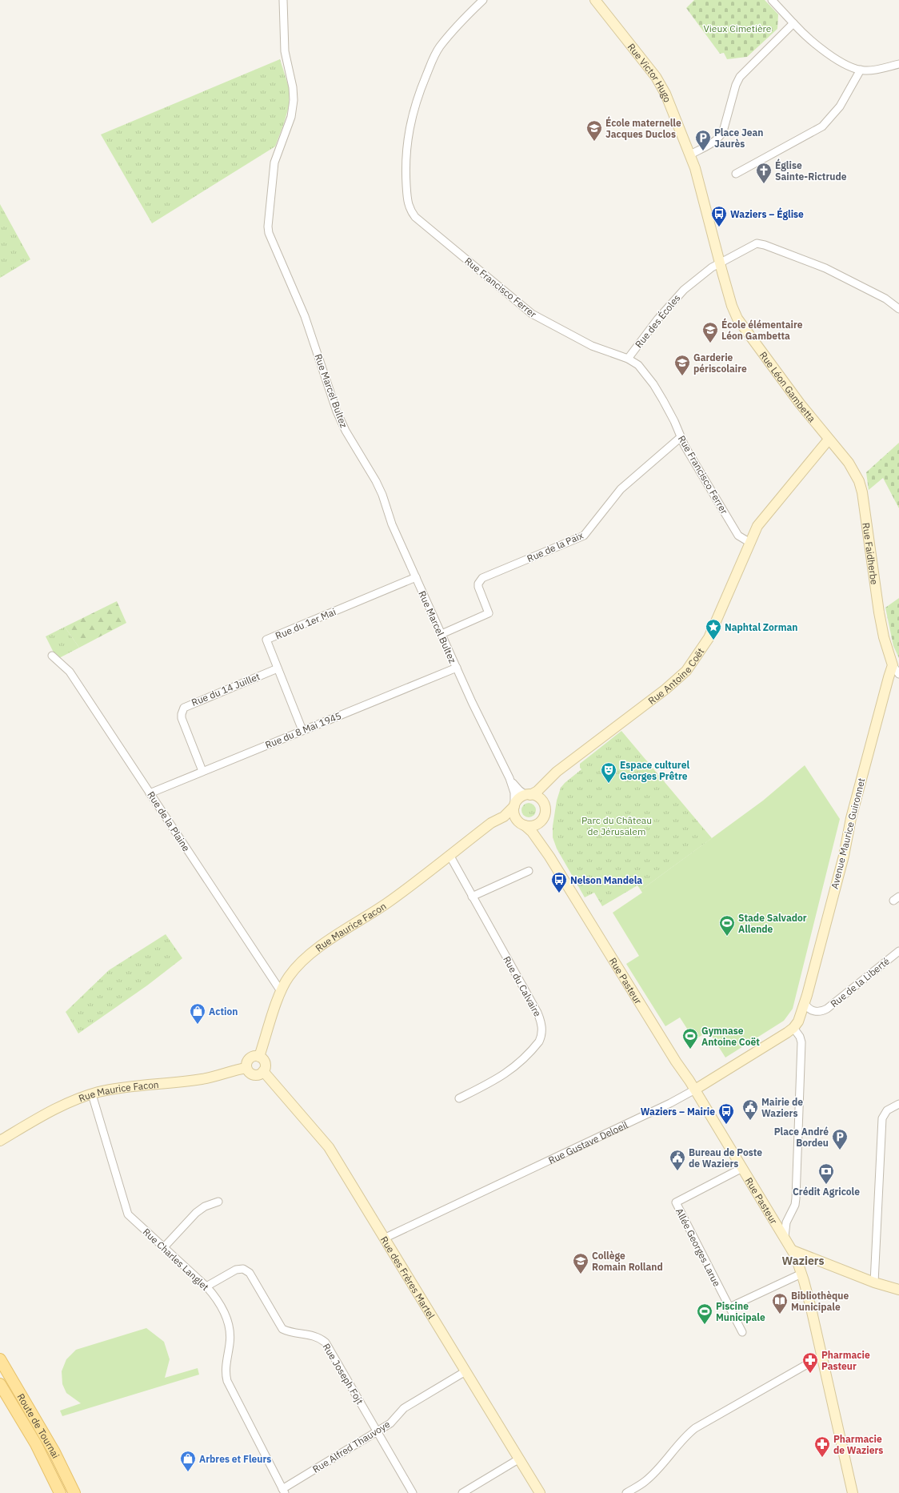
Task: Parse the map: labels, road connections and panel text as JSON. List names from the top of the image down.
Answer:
{
  "streets": {
    "main road": ["Route de Tournai"],
    "street": [
      "Rue Victor Hugo",
      "Rue Francisco Ferrer",
      "Rue des Écoles",
      "Rue Léon Gambetta",
      "Rue Marcel Bultez",
      "Rue de la Paix",
      "Rue Faidherbe",
      "Rue du 1er Mai",
      "Rue Antoine Coët",
      "Rue du 14 Juillet",
      "Rue du 8 Mai 1945",
      "Rue de la Plaine",
      "Avenue Maurice Guironnet",
      "Rue Maurice Facon",
      "Rue Pasteur",
      "Rue de la Liberté",
      "Rue du Calvaire",
      "Rue Gustave Deloeil",
      "Allée Georges Larue",
      "Rue Charles Langlet",
      "Rue des Frères Martel",
      "Rue Joseph Fojt",
      "Rue Alfred Thauvoye"
    ]
  },
  "crossings": [
    ["Rue Francisco Ferrer", "Rue des Écoles"],
    ["Rue Francisco Ferrer", "Rue de la Paix"],
    ["Rue Francisco Ferrer", "Rue Antoine Coët"],
    ["Rue des Écoles", "Rue Léon Gambetta"],
    ["Rue Léon Gambetta", "Rue Faidherbe"],
    ["Rue Léon Gambetta", "Rue Antoine Coët"],
    ["Rue Marcel Bultez", "Rue de la Paix"],
    ["Rue Marcel Bultez", "Rue du 1er Mai"],
    ["Rue Marcel Bultez", "Rue Antoine Coët"],
    ["Rue Marcel Bultez", "Rue du 8 Mai 1945"],
    ["Rue Marcel Bultez", "Rue Maurice Facon"],
    ["Rue Marcel Bultez", "Rue Pasteur"],
    ["Rue Faidherbe", "Rue Antoine Coët"],
    ["Rue Faidherbe", "Avenue Maurice Guironnet"],
    ["Rue du 1er Mai", "Rue du 14 Juillet"],
    ["Rue du 1er Mai", "Rue du 8 Mai 1945"],
    ["Rue Antoine Coët", "Rue Maurice Facon"],
    ["Rue Antoine Coët", "Rue Pasteur"],
    ["Rue du 14 Juillet", "Rue du 8 Mai 1945"],
    ["Rue du 8 Mai 1945", "Rue de la Plaine"],
    ["Rue de la Plaine", "Rue Maurice Facon"],
    ["Avenue Maurice Guironnet", "Rue de la Liberté"],
    ["Avenue Maurice Guironnet", "Rue Gustave Deloeil"],
    ["Rue Maurice Facon", "Rue Pasteur"],
    ["Rue Maurice Facon", "Rue du Calvaire"],
    ["Rue Maurice Facon", "Rue Charles Langlet"],
    ["Rue Maurice Facon", "Rue des Frères Martel"],
    ["Rue Pasteur", "Rue Gustave Deloeil"],
    ["Rue Pasteur", "Allée Georges Larue"],
    ["Rue de la Liberté", "Rue Gustave Deloeil"],
    ["Rue Gustave Deloeil", "Rue des Frères Martel"],
    ["Rue Charles Langlet", "Rue Joseph Fojt"],
    ["Rue Charles Langlet", "Rue Alfred Thauvoye"],
    ["Rue des Frères Martel", "Rue Alfred Thauvoye"],
    ["Rue Joseph Fojt", "Rue Alfred Thauvoye"]
  ],
  "districts": ["Waziers"],
  "parks": ["Vieux Cimetière", "Parc du Château de Jérusalem"],
  "places": {
    "school or university": [
      "École maternelle Jacques Duclos",
      "École élémentaire Léon Gambetta",
      "Garderie périscolaire",
      "Collège Romain Rolland"
    ],
    "parking": ["Place Jean Jaurès", "Place André Bordeu"],
    "church": ["Église Sainte-Rictrude"],
    "bus stop": ["Waziers – Église", "Nelson Mandela", "Waziers – Mairie"],
    "place": ["Naphtal Zorman"],
    "theatre": ["Espace culturel Georges Prêtre"],
    "sports": ["Stade Salvador Allende", "Gymnase Antoine Coët", "Piscine Municipale"],
    "shop": ["Action", "Arbres et Fleurs"],
    "public building": ["Mairie de Waziers", "Bureau de Poste de Waziers"],
    "bank": ["Crédit Agricole"],
    "library": ["Bibliothèque Municipale"],
    "pharmacy": ["Pharmacie Pasteur", "Pharmacie de Waziers"]
  }
}
